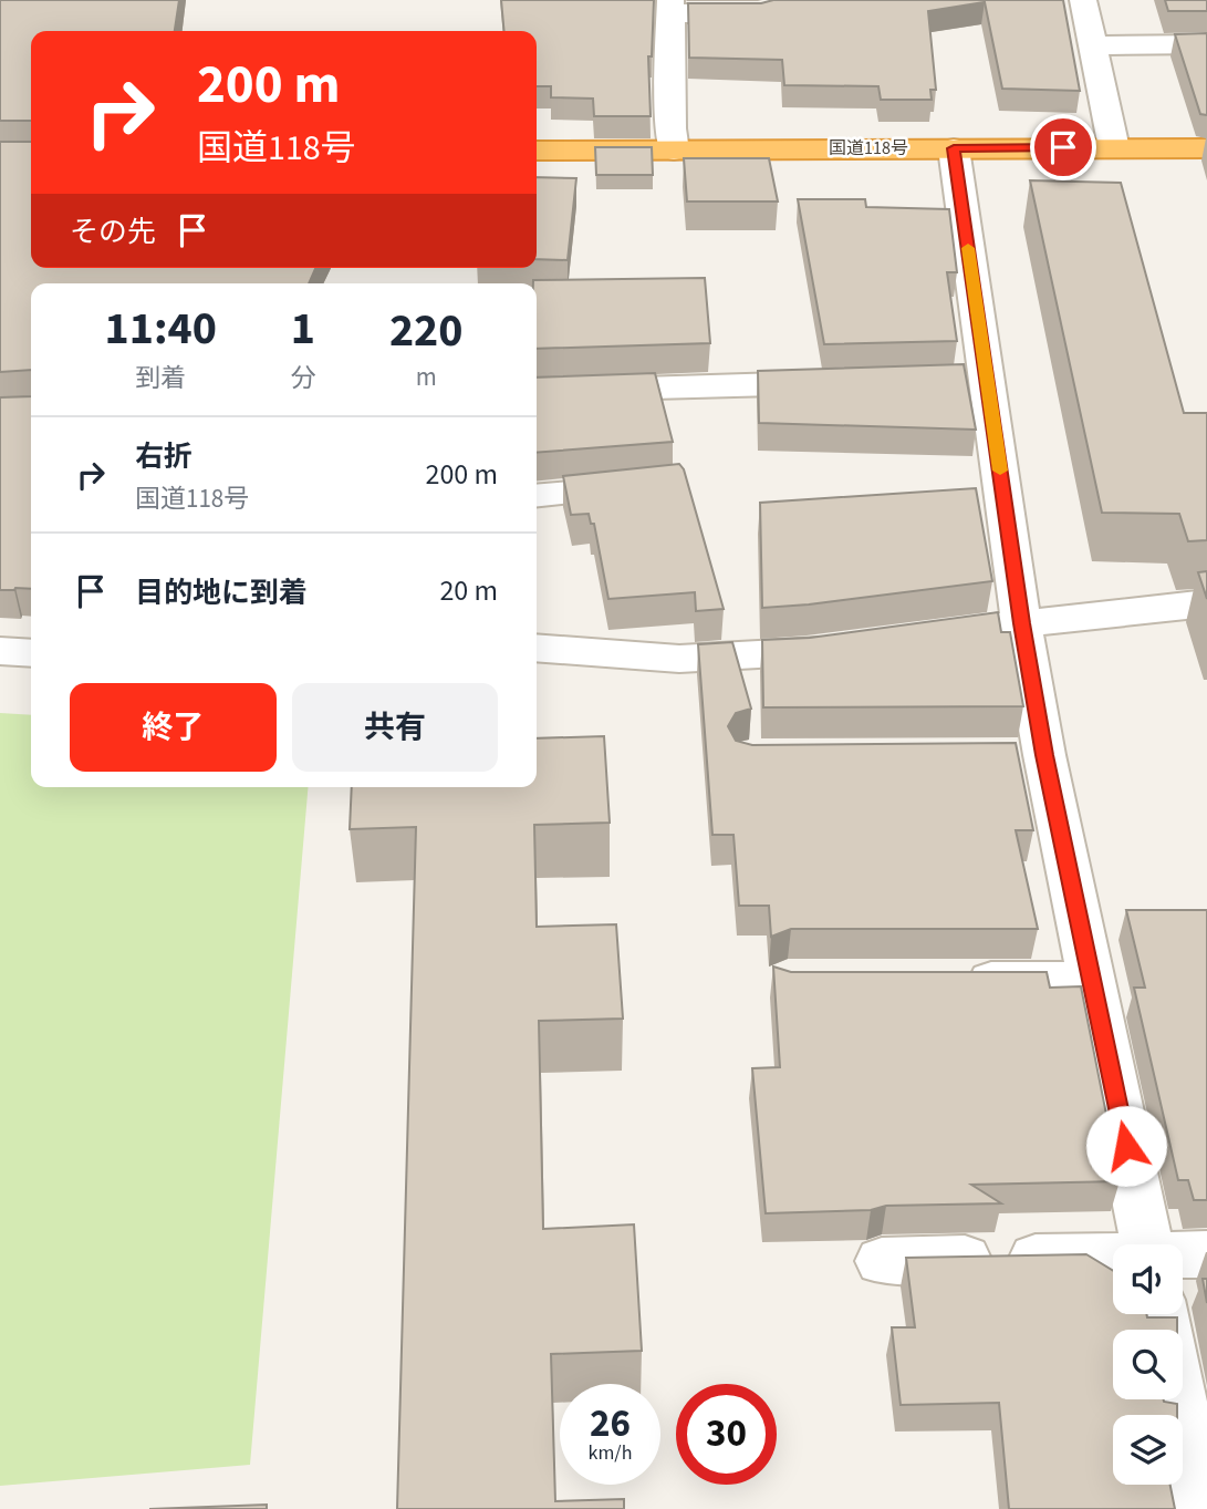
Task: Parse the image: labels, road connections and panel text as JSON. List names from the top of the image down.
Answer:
{
  "streets": {
    "highway": ["国道118号"]
  },
  "page": {
    "turn": ["200 m", "国道118号"],
    "then": "その先",
    "eta": [
      "11:40",
      "到着",
      "1",
      "分",
      "220",
      "m"
    ],
    "list": [
      {
        "name": "右折",
        "note": "国道118号",
        "value": "200 m"
      },
      {
        "name": "目的地に到着",
        "value": "20 m"
      }
    ],
    "buttons": ["終了", "共有"],
    "speed": "26 km/h",
    "limit": "30"
  }
}
